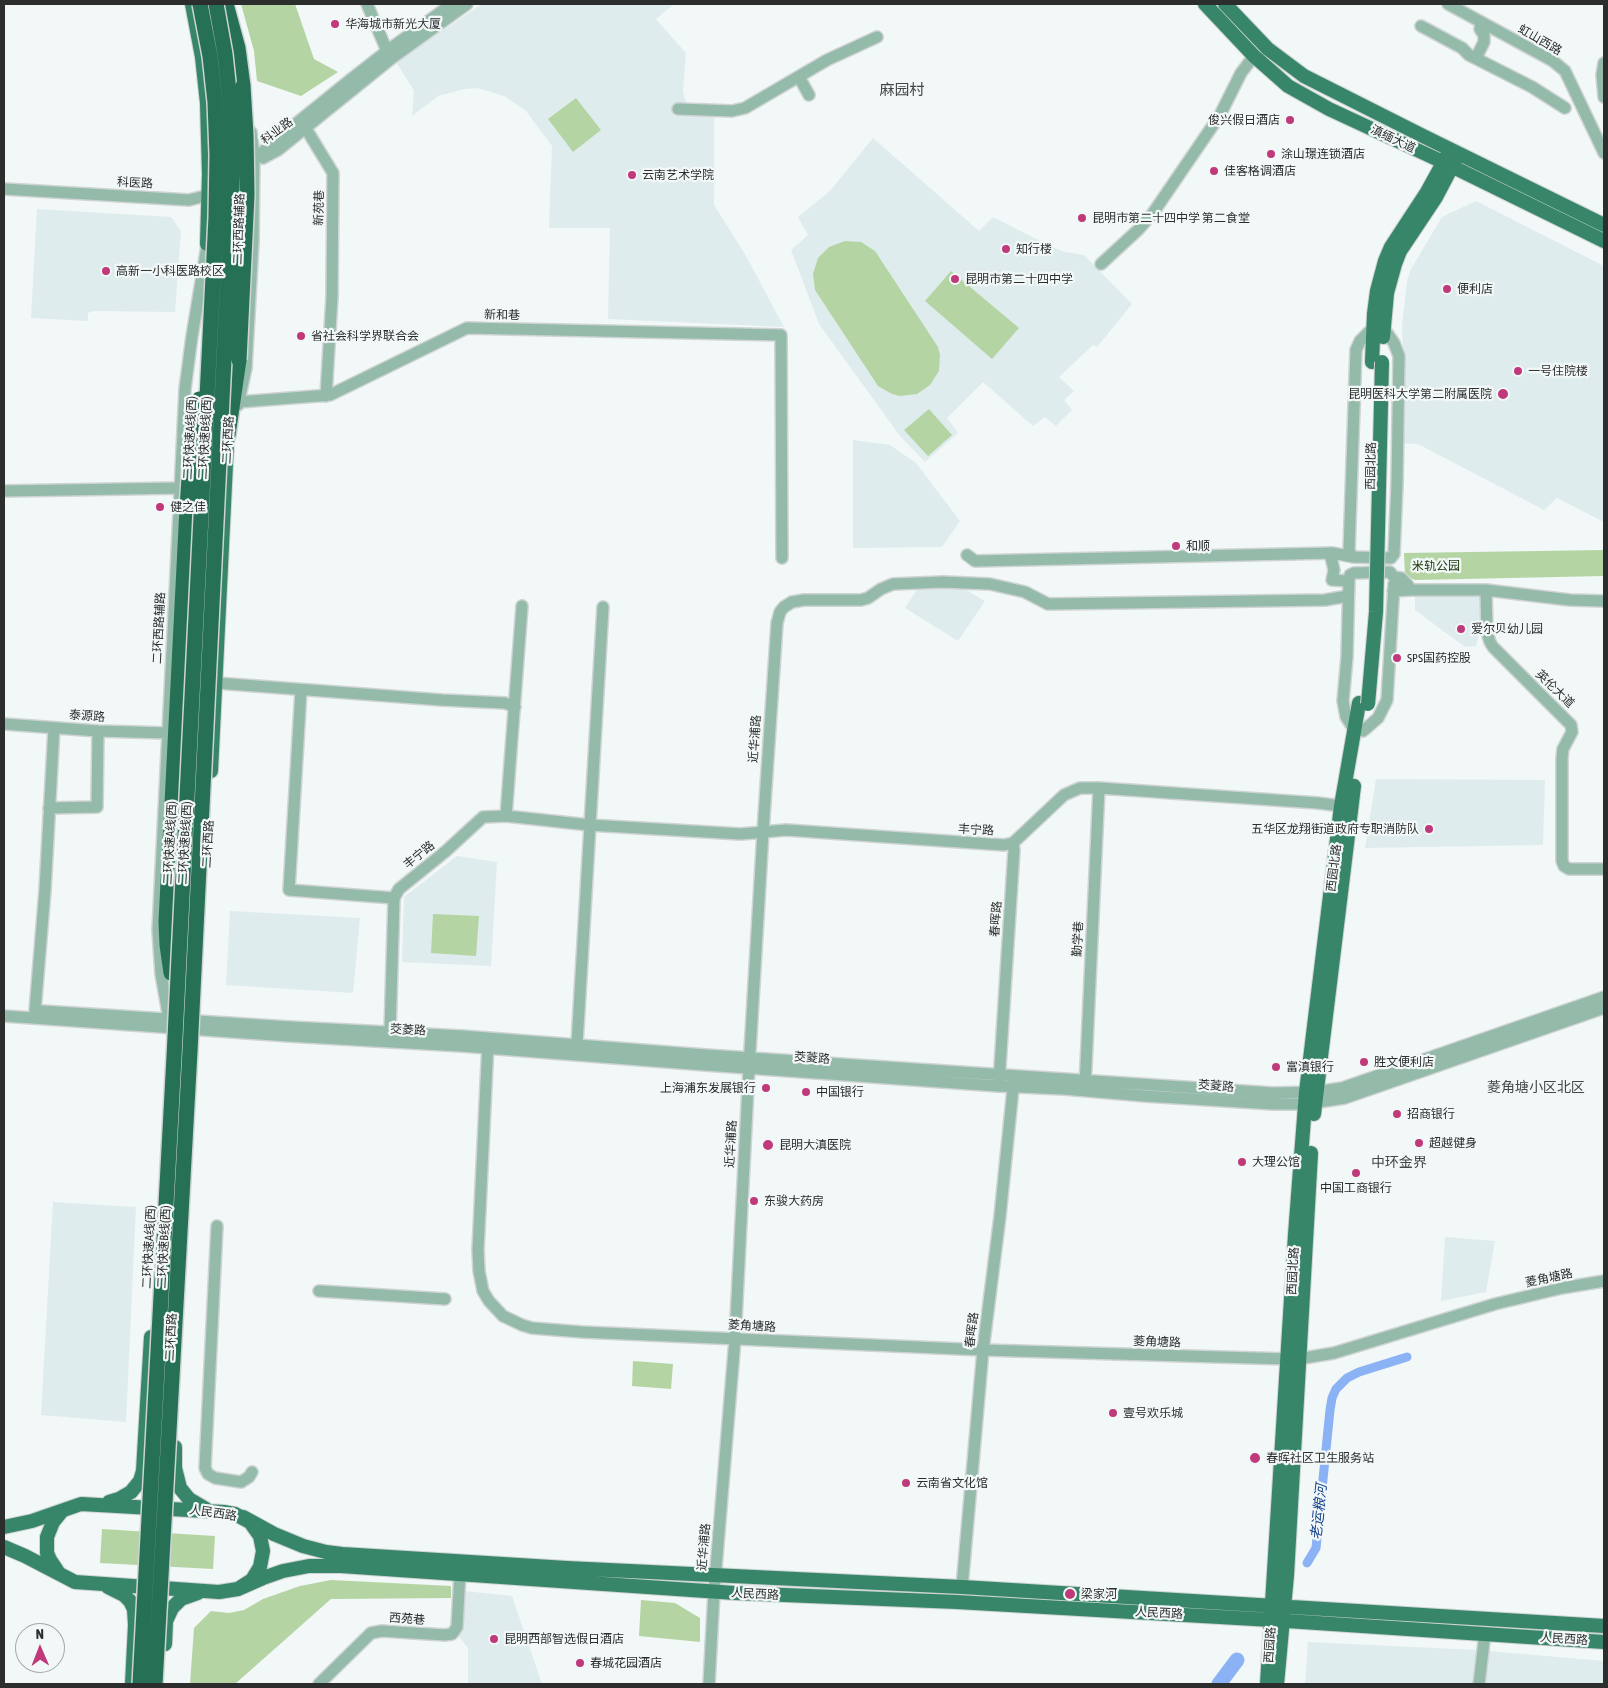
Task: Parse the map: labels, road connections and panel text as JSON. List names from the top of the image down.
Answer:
{
  "streets": {
    "highway": ["二环快速A线(西)", "二环快速B线(西)"],
    "main road": [
      "滇缅大道",
      "二环西路",
      "西园北路",
      "人民西路",
      "西园路"
    ],
    "street": [
      "虹山西路",
      "科业路",
      "科医路",
      "新苑巷",
      "二环西路辅路",
      "新和巷",
      "英伦大道",
      "泰源路",
      "近华浦路",
      "丰宁路",
      "春晖路",
      "勤学巷",
      "茭菱路",
      "菱角塘路",
      "西苑巷"
    ]
  },
  "crossings": [
    ["科业路", "科医路"],
    ["科业路", "新苑巷"],
    ["科业路", "二环西路辅路"],
    ["滇缅大道", "西园北路"],
    ["科医路", "二环西路辅路"],
    ["科医路", "二环西路"],
    ["新苑巷", "新和巷"],
    ["二环西路辅路", "新和巷"],
    ["二环西路辅路", "二环西路"],
    ["二环西路辅路", "泰源路"],
    ["二环西路辅路", "茭菱路"],
    ["二环快速A线(西)", "二环西路"],
    ["二环快速B线(西)", "二环西路"],
    ["二环西路", "茭菱路"],
    ["西园北路", "茭菱路"],
    ["西园北路", "菱角塘路"],
    ["西园北路", "人民西路"],
    ["西园北路", "西园路"],
    ["近华浦路", "丰宁路"],
    ["近华浦路", "茭菱路"],
    ["近华浦路", "菱角塘路"],
    ["近华浦路", "人民西路"],
    ["丰宁路", "春晖路"],
    ["春晖路", "茭菱路"],
    ["春晖路", "菱角塘路"],
    ["春晖路", "人民西路"],
    ["勤学巷", "茭菱路"],
    ["茭菱路", "菱角塘路"],
    ["人民西路", "西苑巷"],
    ["人民西路", "西园路"]
  ],
  "districts": ["麻园村", "菱角塘小区北区", "中环金界"],
  "water": ["老运粮河"],
  "parks": ["米轨公园"],
  "places": [
    "华海城市新光大厦",
    "俊兴假日酒店",
    "涂山璟连锁酒店",
    "佳客格调酒店",
    "云南艺术学院",
    "昆明市第二十四中学 第二食堂",
    "知行楼",
    "高新一小科医路校区",
    "昆明市第二十四中学",
    "便利店",
    "省社会科学界联合会",
    "一号住院楼",
    "昆明医科大学第二附属医院",
    "健之佳",
    "和顺",
    "爱尔贝幼儿园",
    "SPS国药控股",
    "五华区龙翔街道政府专职消防队",
    "胜文便利店",
    "富滇银行",
    "上海浦东发展银行",
    "中国银行",
    "招商银行",
    "超越健身",
    "昆明大滇医院",
    "大理公馆",
    "中国工商银行",
    "东骏大药房",
    "壹号欢乐城",
    "春晖社区卫生服务站",
    "云南省文化馆",
    "梁家河",
    "昆明西部智选假日酒店",
    "春城花园酒店"
  ],
  "north": "top"
}
